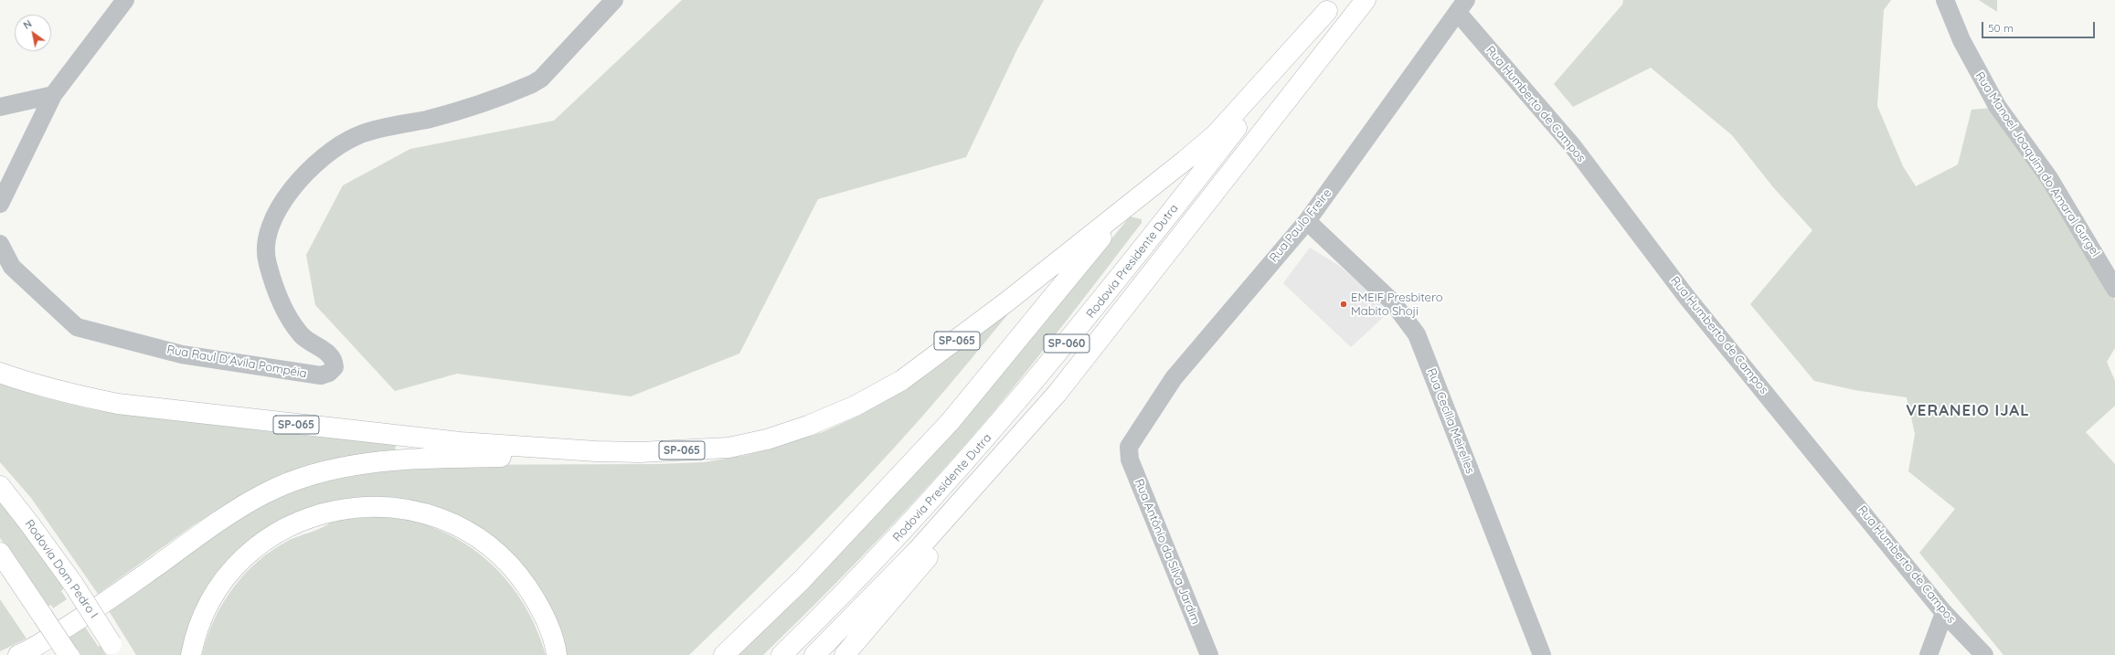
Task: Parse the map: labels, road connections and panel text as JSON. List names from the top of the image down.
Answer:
{
  "streets": {
    "highway": [
      "Rodovia Presidente Dutra",
      "SP-065",
      "SP-060",
      "Rodovia Dom Pedro I"
    ],
    "street": [
      "Rua Humberto de Campos",
      "Rua Manoel Joaquim do Amaral Gurgel",
      "Rua Paulo Freire",
      "Rua Raul D'Avila Pompéia",
      "Rua Cecília Meirelles",
      "Rua Antônio da Silva Jardim"
    ]
  },
  "crossings": [
    ["Rua Humberto de Campos", "Rua Paulo Freire"],
    ["Rua Paulo Freire", "Rua Cecília Meirelles"],
    ["Rua Paulo Freire", "Rua Antônio da Silva Jardim"],
    ["Rodovia Presidente Dutra", "SP-060"]
  ],
  "districts": ["VERANEIO IJAL"],
  "places": ["EMEIF Presbitero Mabito Shoji"],
  "scale_bar": "50 m",
  "north": "top left"
}
